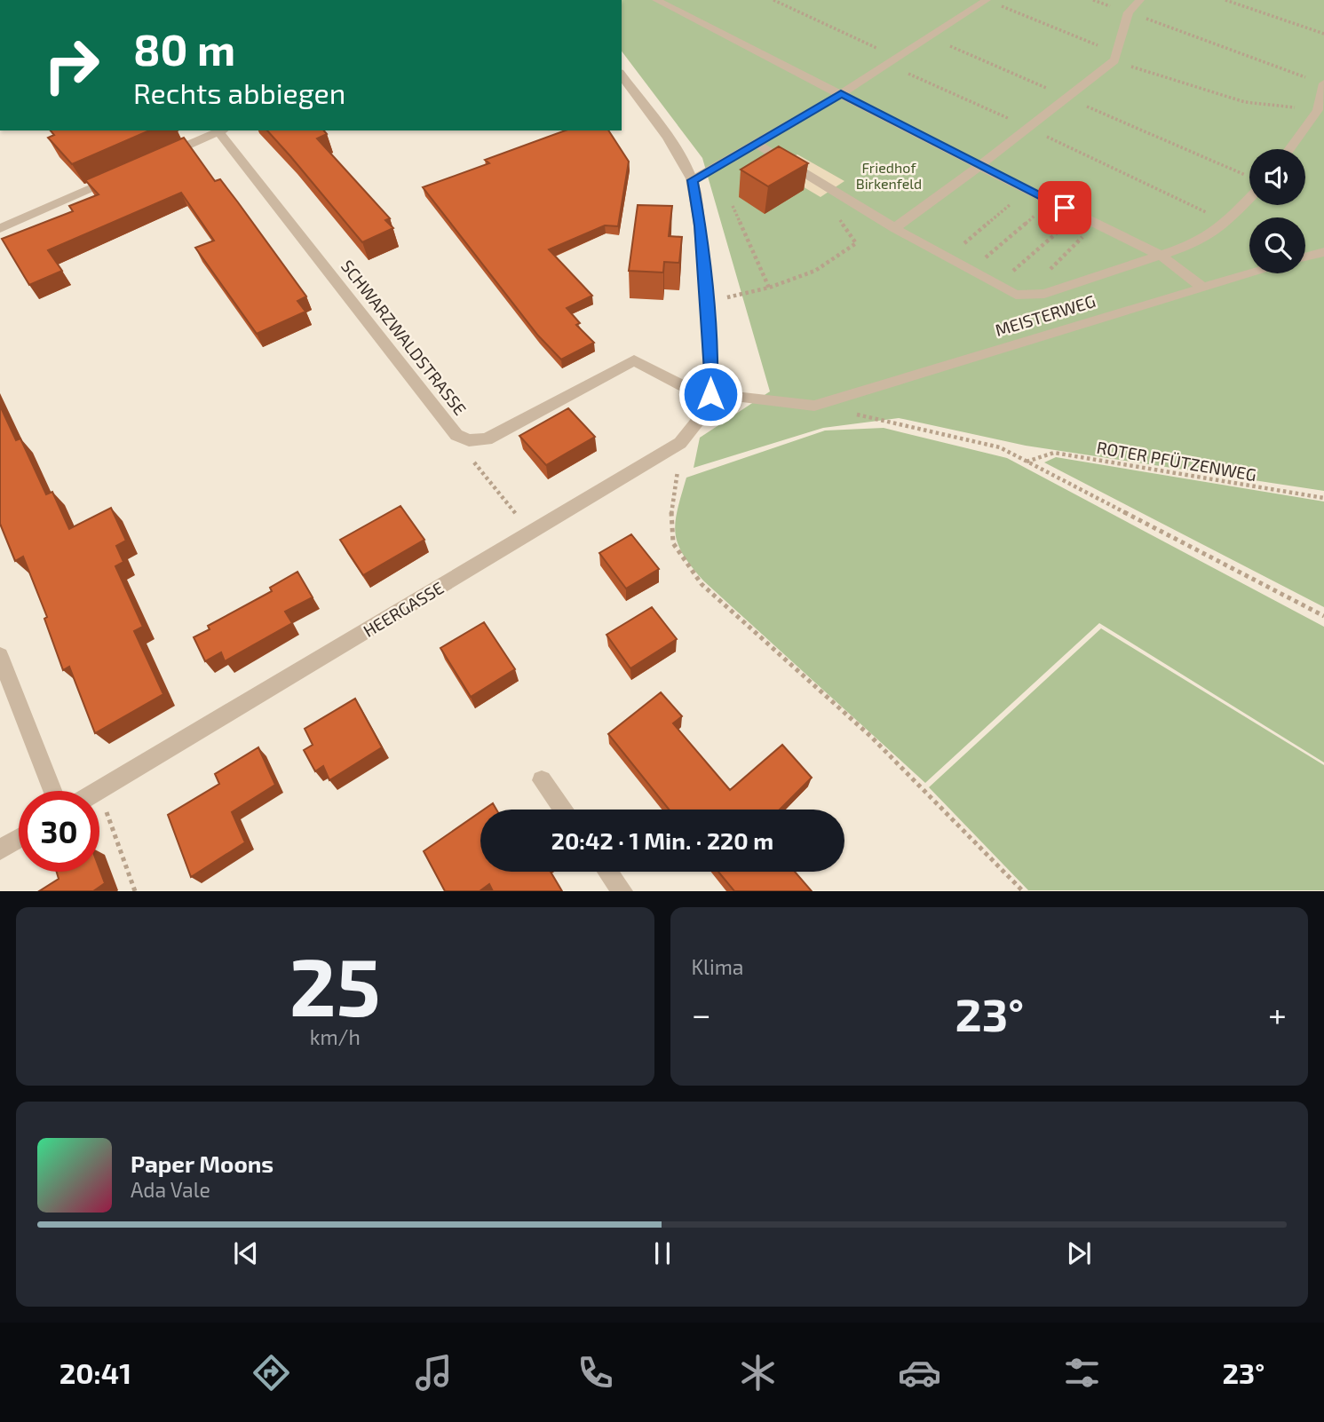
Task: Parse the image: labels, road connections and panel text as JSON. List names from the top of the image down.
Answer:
{
  "streets": {
    "street": ["MEISTERWEG", "SCHWARZWALDSTRASSE", "HEERGASSE"],
    "path": ["ROTER PFÜTZENWEG"]
  },
  "parks": ["Friedhof Birkenfeld"],
  "page": {
    "turn": ["80 m", "Rechts abbiegen"],
    "limit": "30",
    "trip": "20:42 · 1 Min. · 220 m",
    "tile": [
      ["25", "km/h"],
      "Klima"
    ],
    "heat": ["−", "23°", "+"],
    "song": ["Paper Moons", "Ada Vale"],
    "tabs": ["20:41", "23°"]
  }
}
